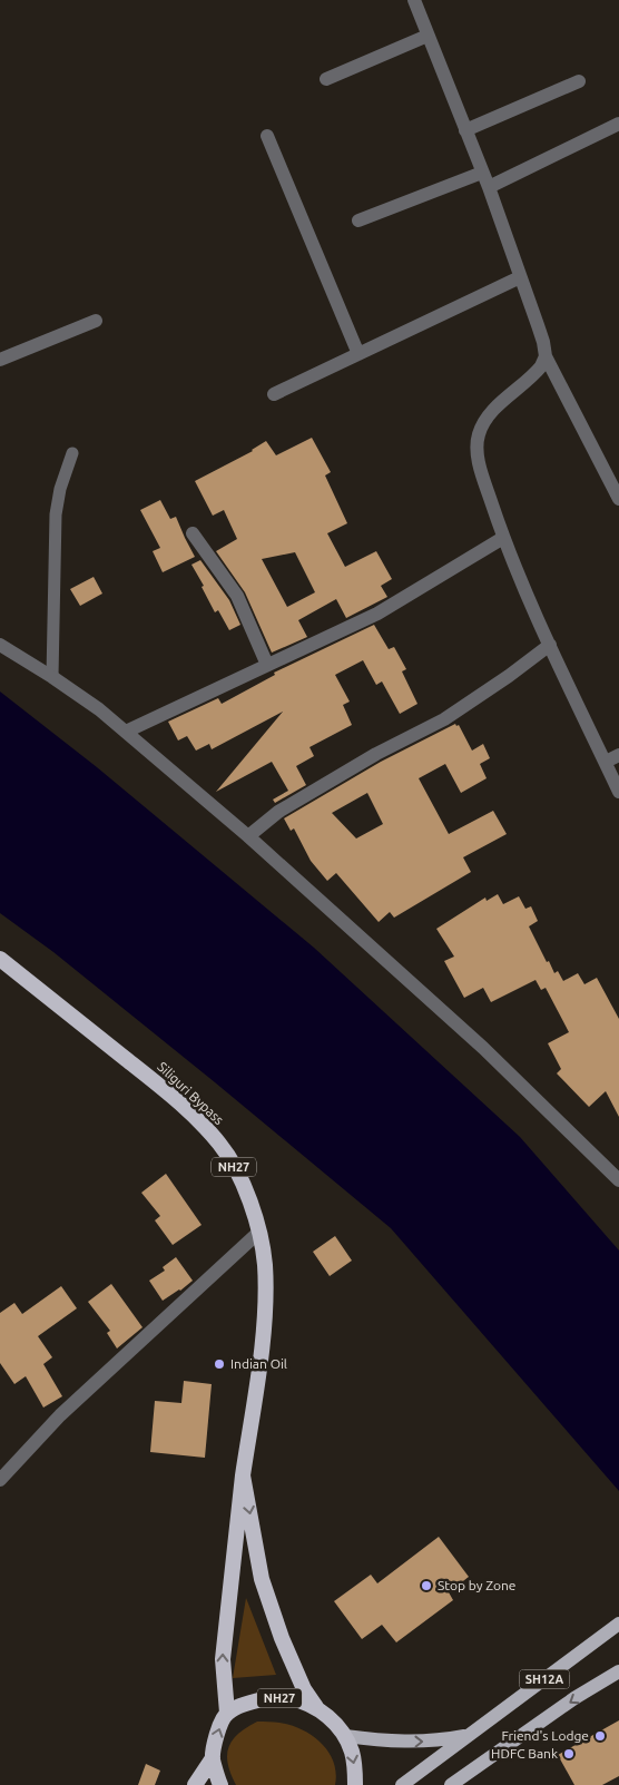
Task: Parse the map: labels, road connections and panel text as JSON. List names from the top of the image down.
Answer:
{
  "streets": {
    "highway": ["Siliguri Bypass", "NH27"],
    "main road": ["SH12A"]
  },
  "crossings": [
    ["Siliguri Bypass", "NH27"],
    ["NH27", "SH12A"]
  ],
  "places": [
    "Indian Oil",
    "Stop by Zone",
    "Friend's Lodge",
    "HDFC Bank"
  ]
}
